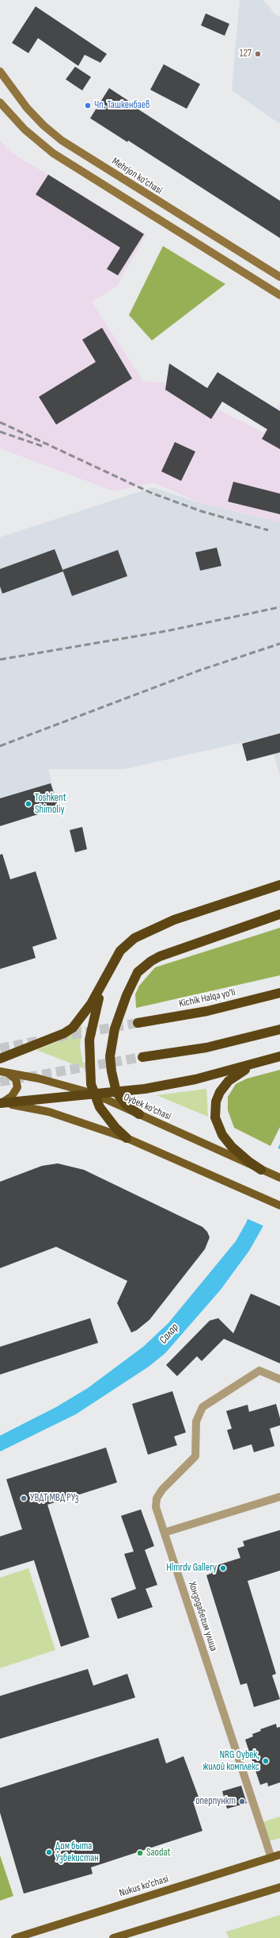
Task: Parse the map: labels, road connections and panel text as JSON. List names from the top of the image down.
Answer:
{
  "streets": {
    "highway": ["Kichik Halqa yo'li"],
    "main road": ["Mehrjon ko'chasi", "Oybek ko'chasi", "Nukus ko'chasi"],
    "street": ["Хонзодабегим улица"]
  },
  "crossings": [
    ["Хонзодабегим улица", "Nukus ko'chasi"]
  ],
  "water": ["Салар"],
  "places": [
    "127",
    "Чп. Ташкенбаев",
    "Toshkent Shimoliy",
    "УВДТ МВД РУз",
    "Hlmrdv Gallery",
    "NRG Oybek, жилой комплекс",
    "оперпункт",
    "Дом быта Узбекистан",
    "Saodat"
  ]
}
